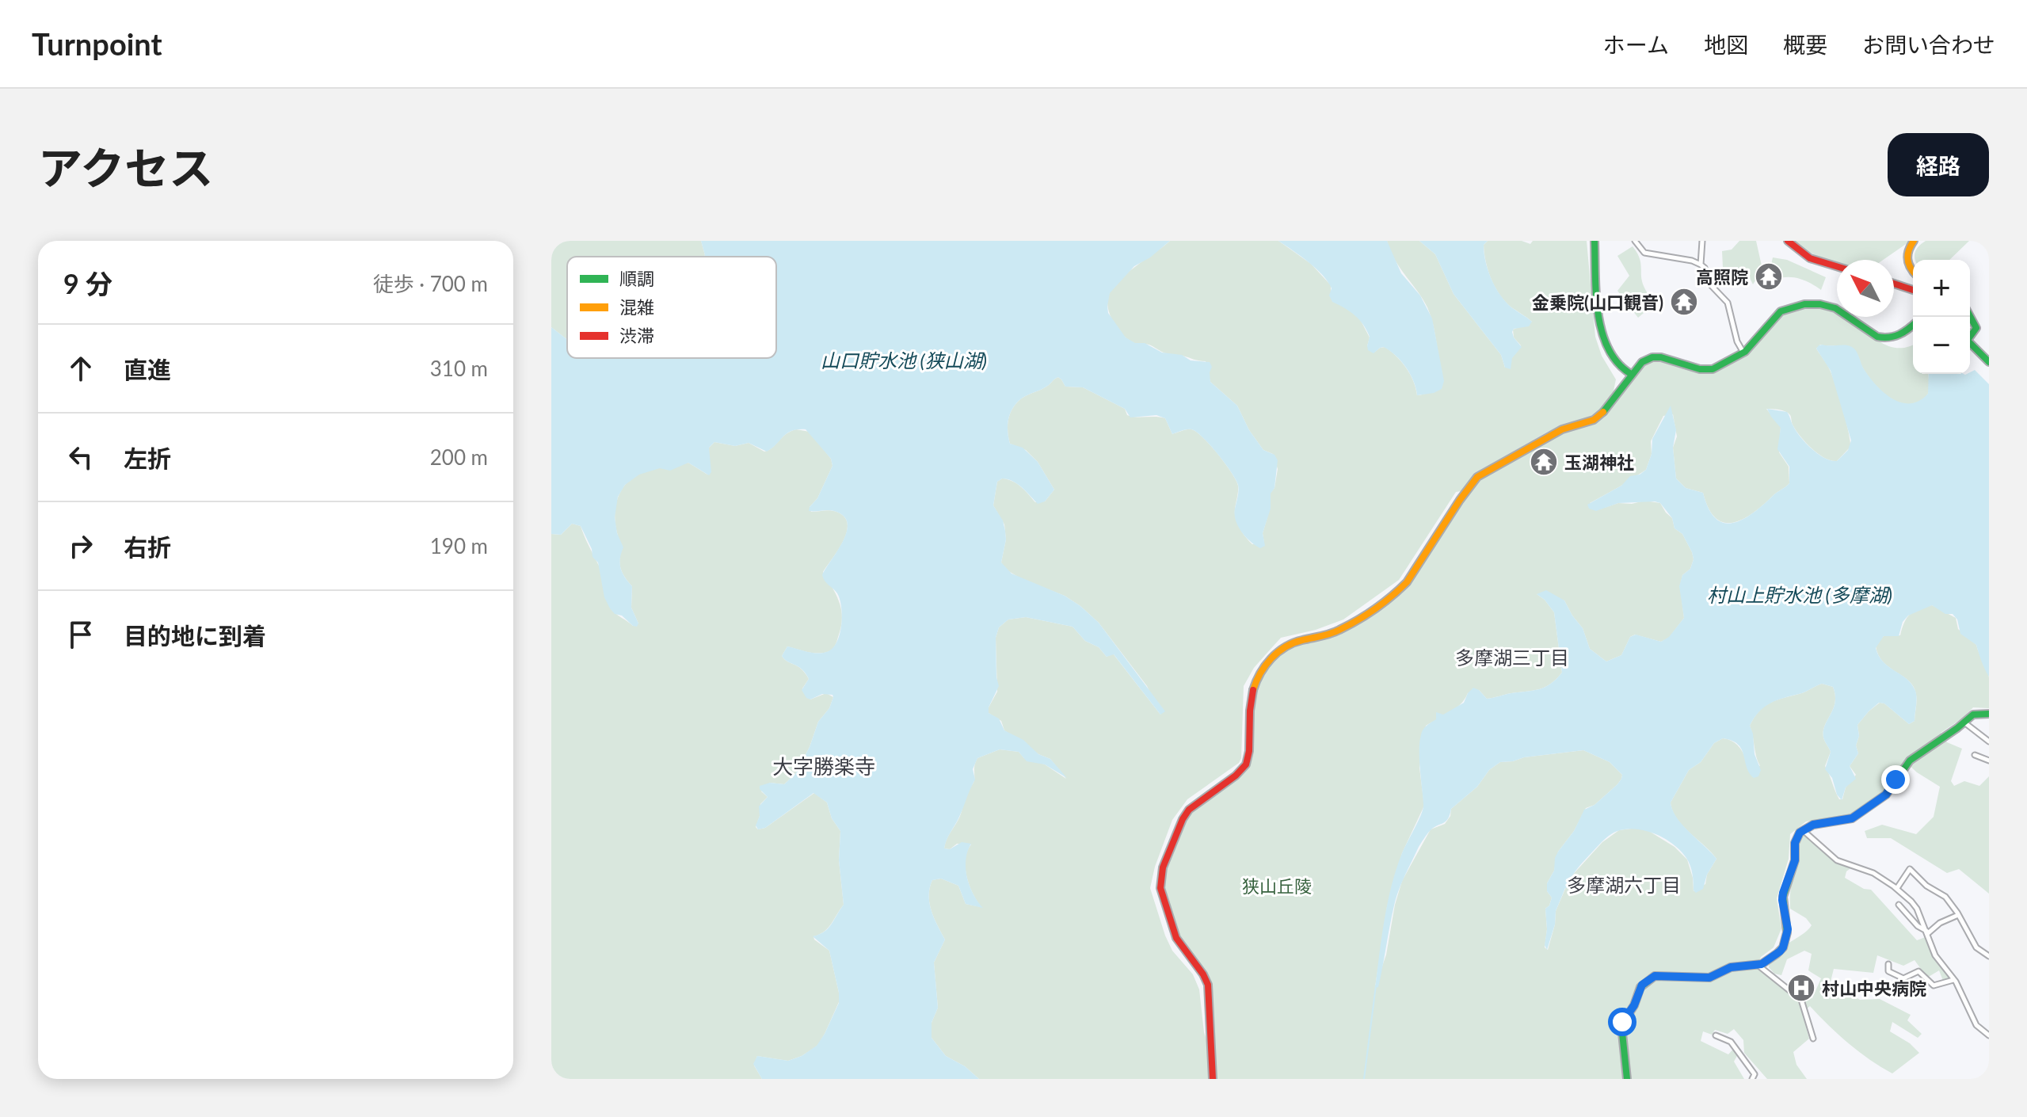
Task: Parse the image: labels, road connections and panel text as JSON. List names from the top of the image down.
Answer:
{
  "districts": ["多摩湖三丁目", "大字勝楽寺", "多摩湖六丁目"],
  "water": ["山口貯水池 (狭山湖)", "村山上貯水池 (多摩湖)"],
  "parks": ["狭山丘陵"],
  "places": {
    "temple": ["高照院", "金乗院(山口観音)", "玉湖神社"],
    "hospital": ["村山中央病院"]
  },
  "legend": ["順調", "混雑", "渋滞"],
  "north": "top left",
  "page": {
    "header": "Turnpoint",
    "nav": [
      "ホーム",
      "地図",
      "概要",
      "お問い合わせ"
    ],
    "title": "アクセス",
    "buttons": "経路",
    "heading": ["9 分", "徒歩 · 700 m"],
    "map_buttons": ["+", "−"],
    "list": [
      ["直進", "310 m"],
      ["左折", "200 m"],
      ["右折", "190 m"],
      "目的地に到着"
    ]
  }
}
